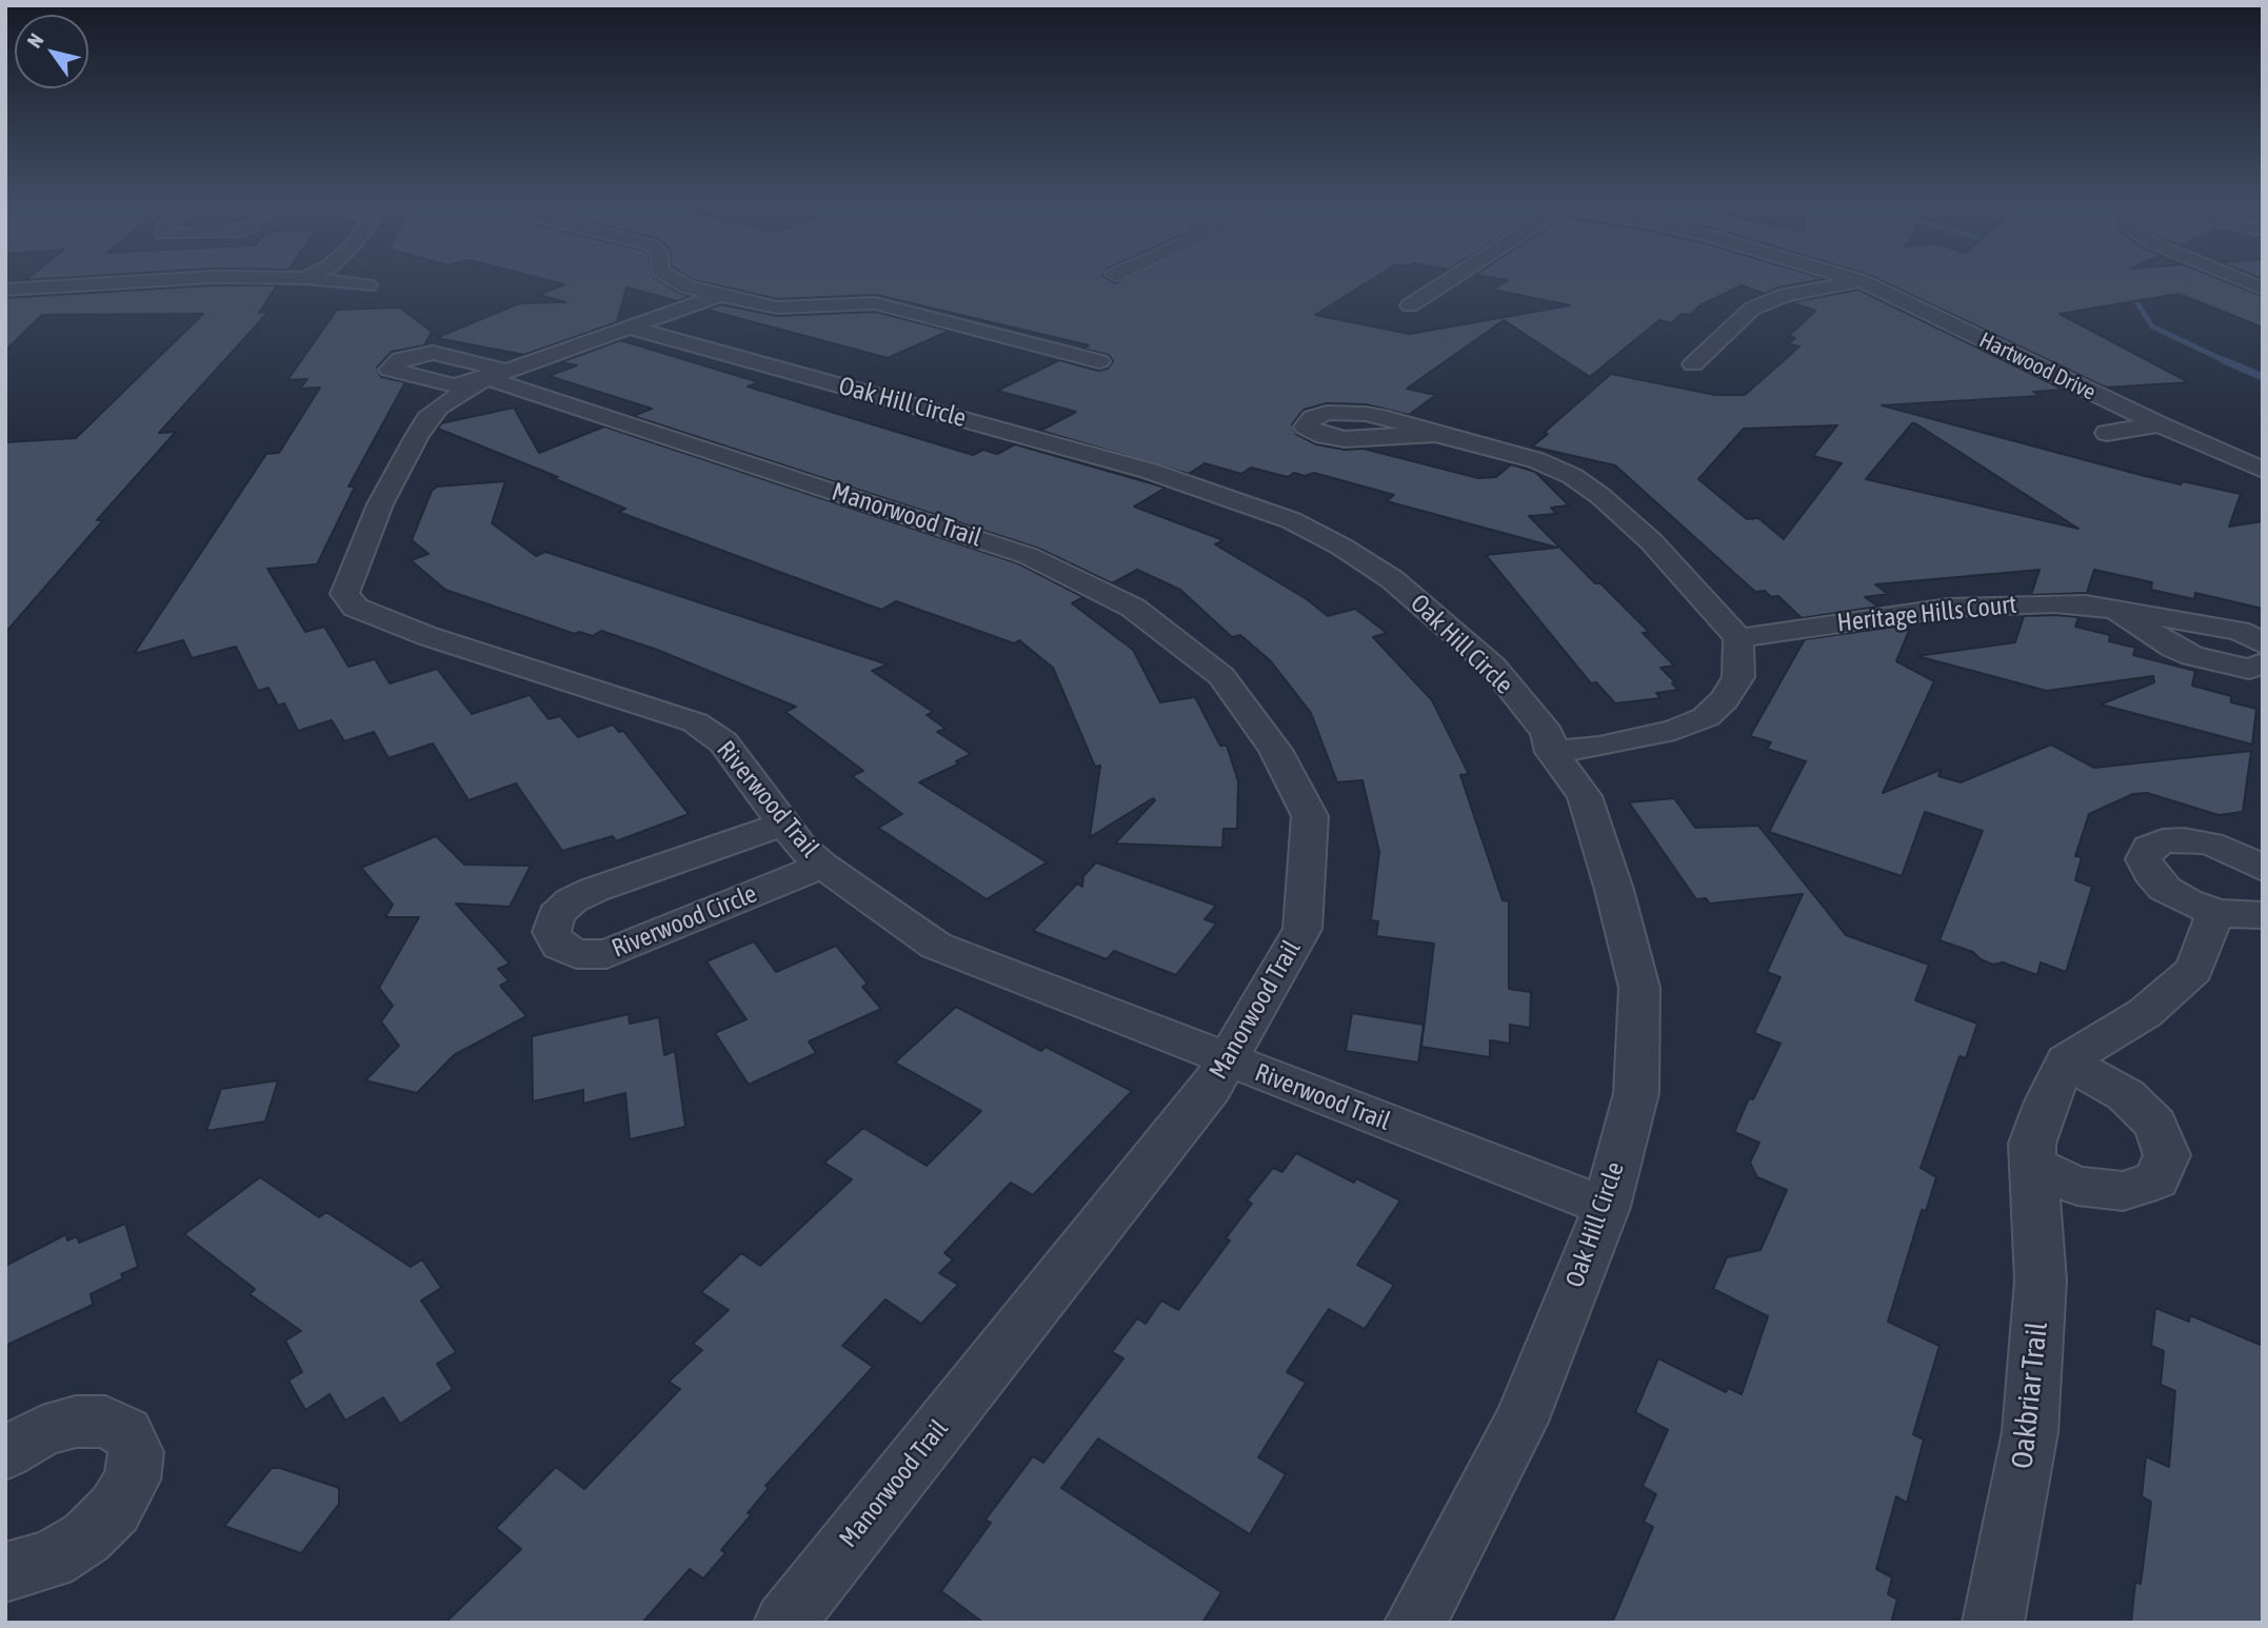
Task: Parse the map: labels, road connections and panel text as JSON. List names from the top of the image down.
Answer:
{
  "streets": {
    "street": [
      "Hartwood Drive",
      "Oak Hill Circle",
      "Manorwood Trail",
      "Heritage Hills Court",
      "Riverwood Trail",
      "Riverwood Circle",
      "Oakbriar Trail"
    ]
  },
  "crossings": [
    ["Oak Hill Circle", "Riverwood Trail"],
    ["Manorwood Trail", "Riverwood Trail"],
    ["Riverwood Trail", "Riverwood Circle"]
  ],
  "north": "top left"
}
